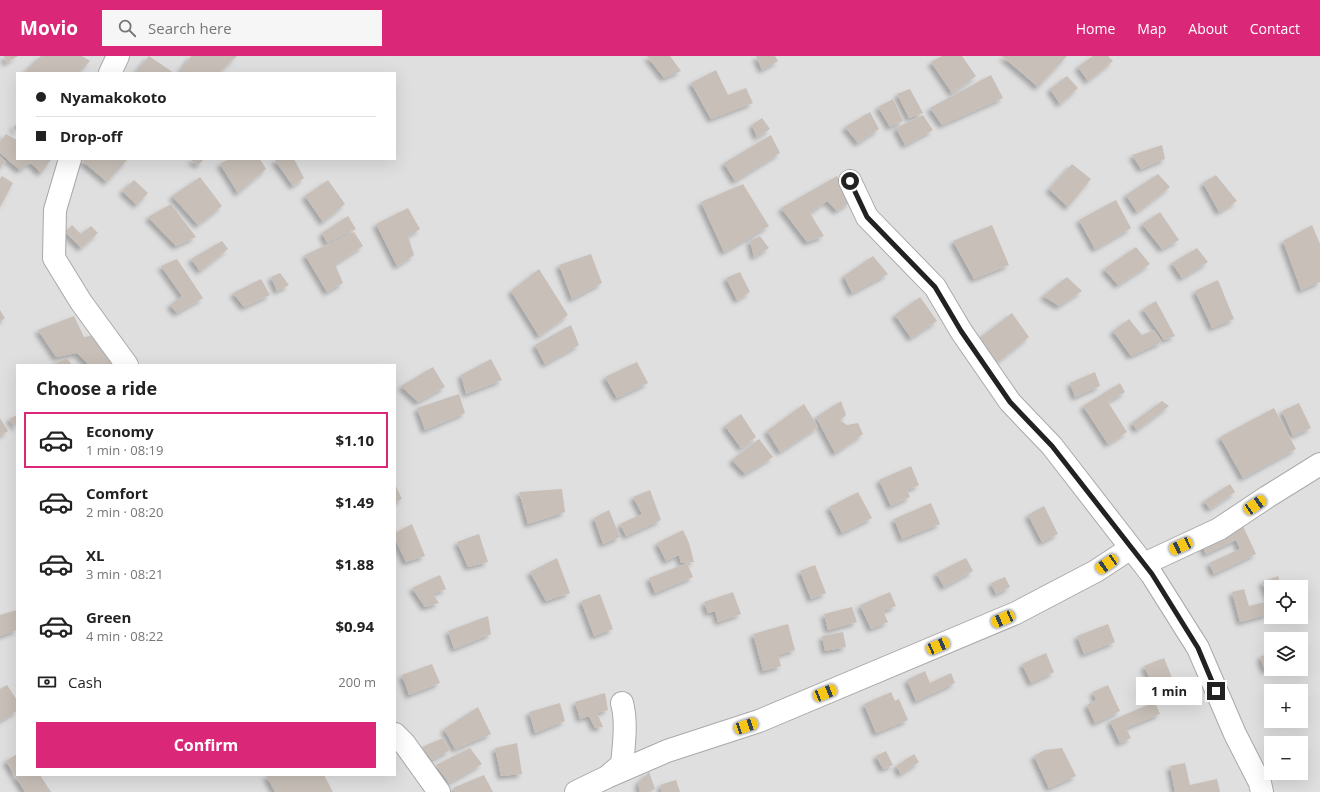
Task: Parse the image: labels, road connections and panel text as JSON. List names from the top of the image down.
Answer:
{
  "page": {
    "header": "Movio",
    "search": "Search here",
    "nav": [
      "Home",
      "Map",
      "About",
      "Contact"
    ],
    "banner": ["Nyamakokoto", "Drop-off"],
    "heading": "Choose a ride",
    "list": [
      {
        "name": "Economy",
        "note": "1 min · 08:19",
        "value": "$1.10"
      },
      {
        "name": "Comfort",
        "note": "2 min · 08:20",
        "value": "$1.49"
      },
      {
        "name": "XL",
        "note": "3 min · 08:21",
        "value": "$1.88"
      },
      {
        "name": "Green",
        "note": "4 min · 08:22",
        "value": "$0.94"
      }
    ],
    "map_buttons": ["+", "−"],
    "pay": ["Cash", "200 m"],
    "bubble": "1 min",
    "buttons": "Confirm"
  }
}
